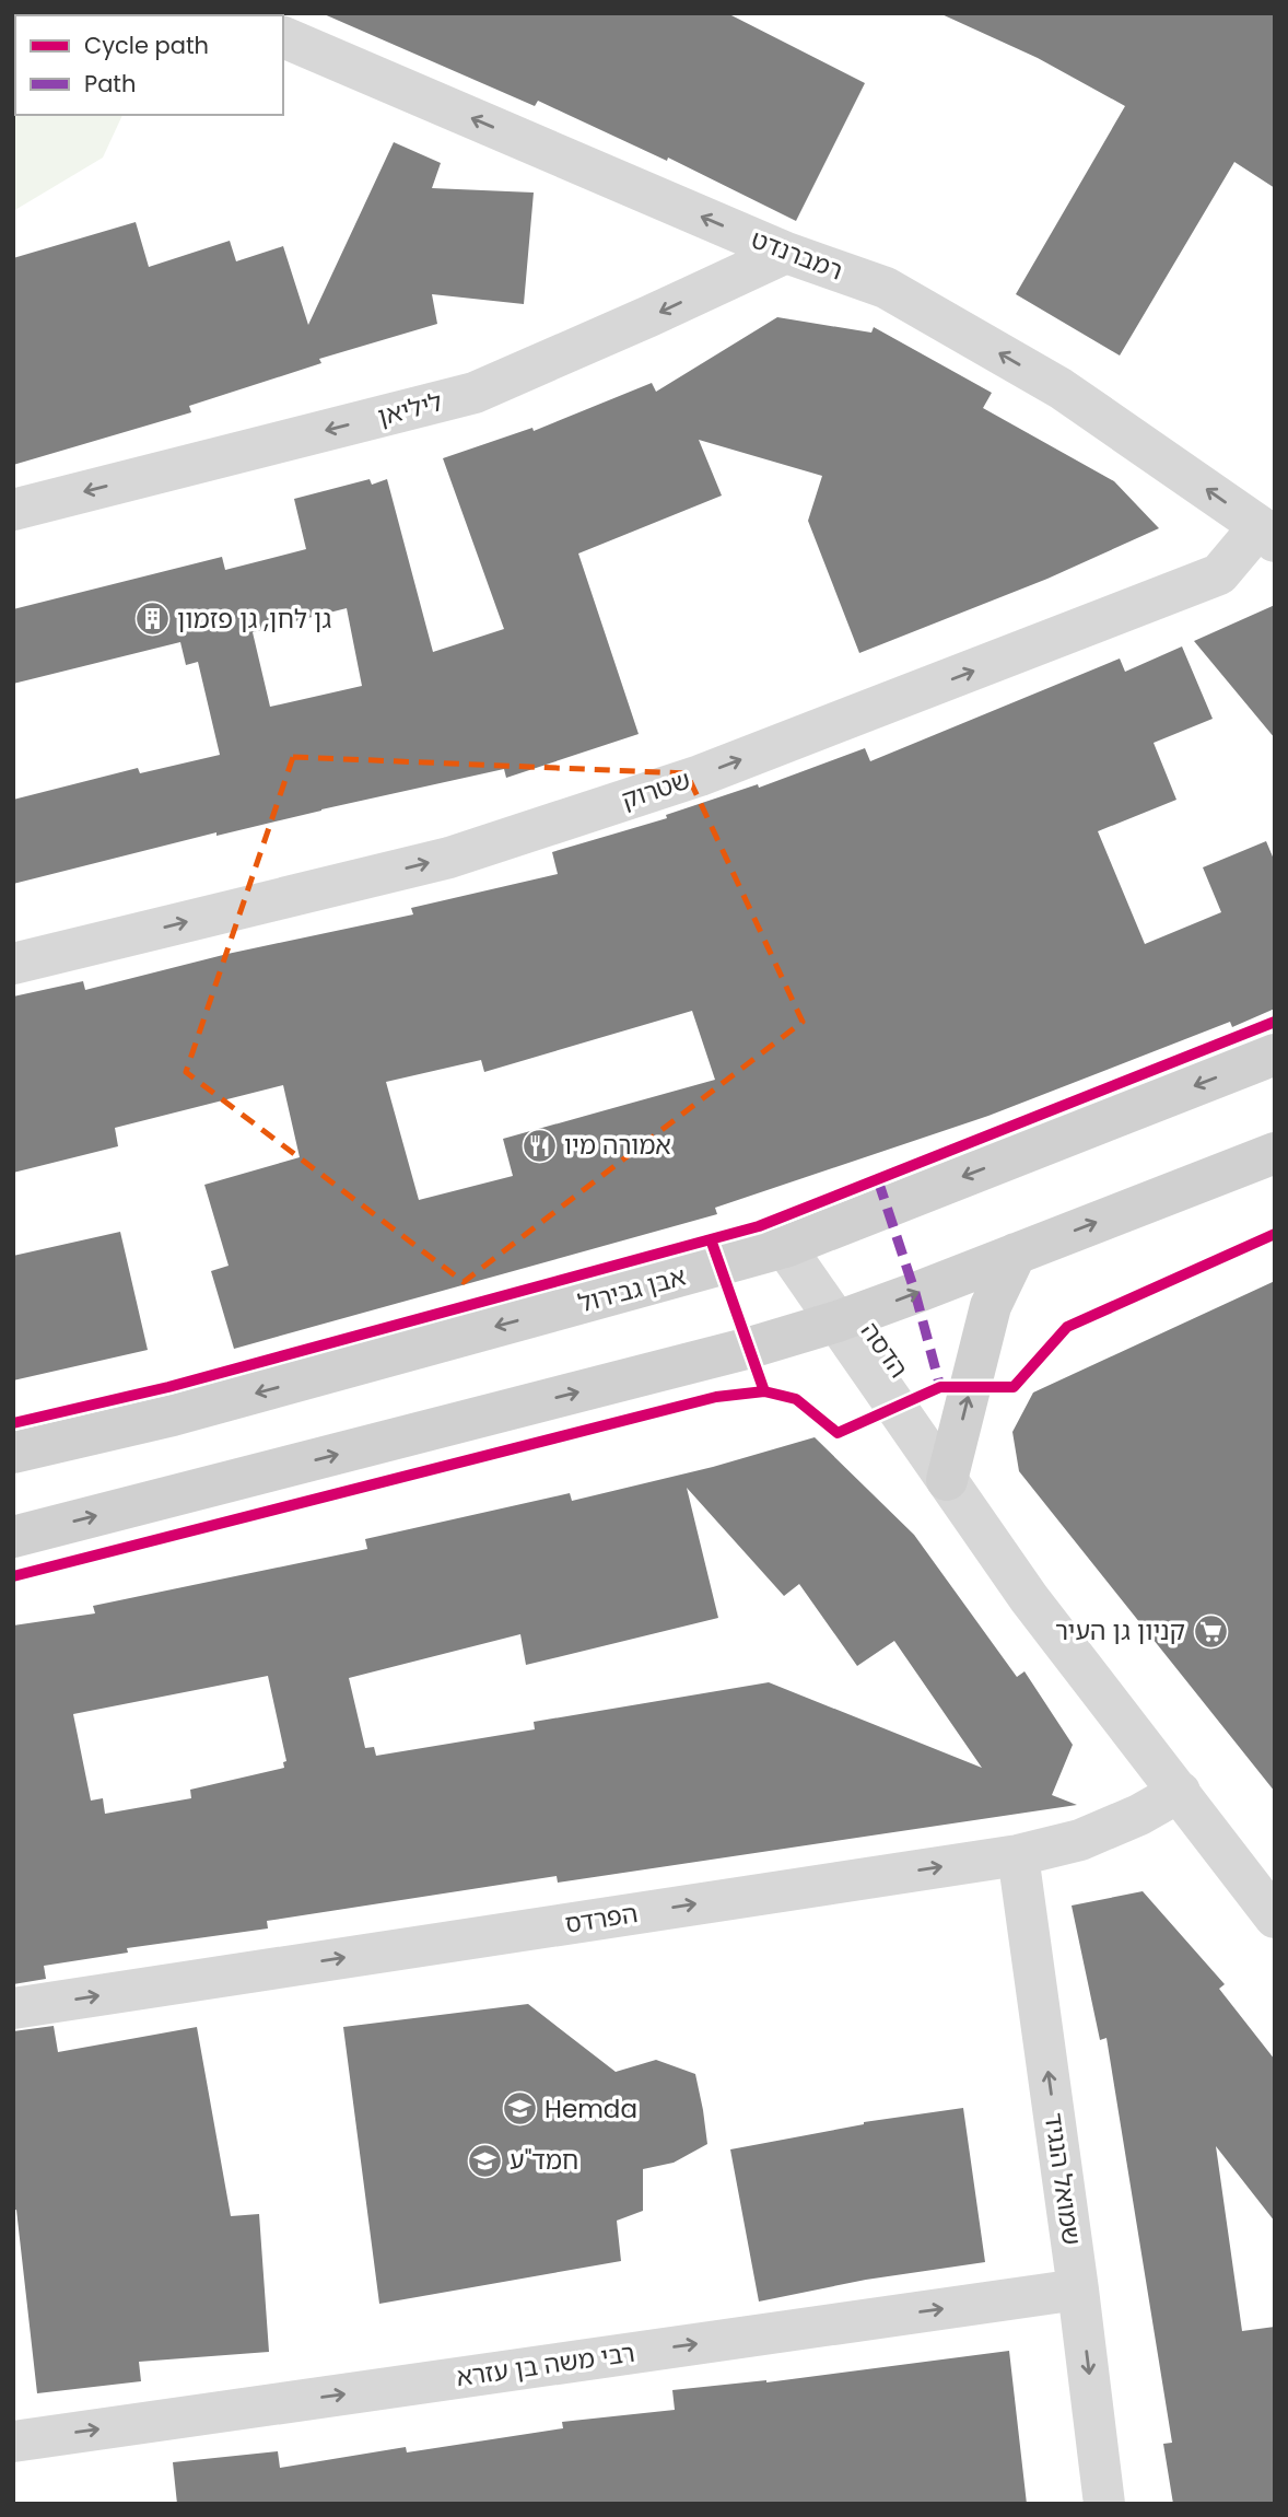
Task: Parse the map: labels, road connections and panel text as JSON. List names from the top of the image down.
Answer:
{
  "streets": {
    "main road": ["אבן גבירול"],
    "street": [
      "רמברנדט",
      "ליליאן",
      "שטרוק",
      "הדסה",
      "הפרדס",
      "שמואל הנגיד",
      "רבי משה בן עזרא"
    ]
  },
  "crossings": [
    ["רמברנדט", "ליליאן"],
    ["רמברנדט", "שטרוק"],
    ["אבן גבירול", "הדסה"],
    ["הדסה", "הפרדס"],
    ["הפרדס", "שמואל הנגיד"],
    ["שמואל הנגיד", "רבי משה בן עזרא"]
  ],
  "one_way": [
    "רמברנדט",
    "ליליאן",
    "שטרוק",
    "הפרדס",
    "רבי משה בן עזרא"
  ],
  "places": {
    "building": ["גן לחן, גן פזמון"],
    "restaurant": ["אמורה מיו"],
    "supermarket": ["קניון גן העיר"],
    "school or university": ["Hemda", "חמד\"ע"]
  },
  "legend": ["Cycle path", "Path"]
}
